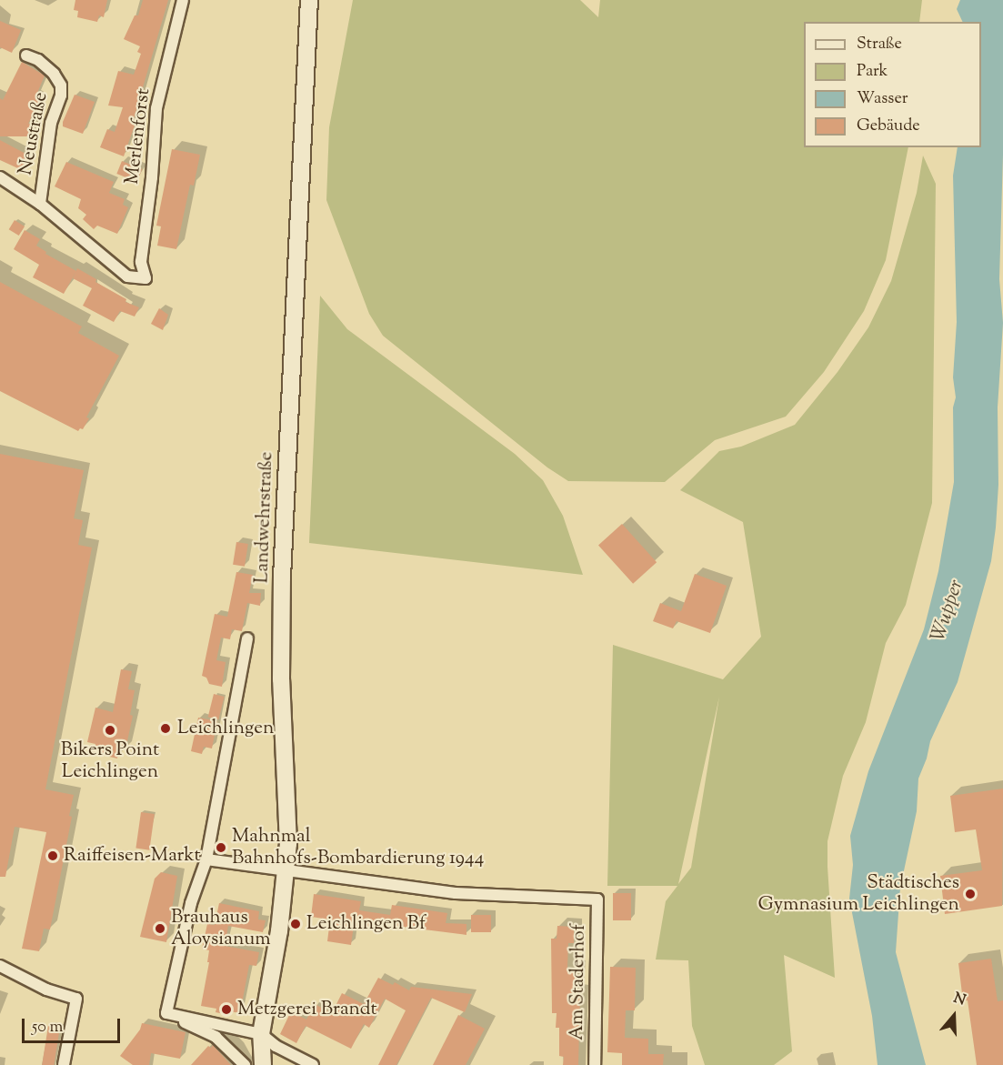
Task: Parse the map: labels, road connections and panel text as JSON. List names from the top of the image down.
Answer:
{
  "streets": {
    "main road": ["Landwehrstraße"],
    "street": ["Neustraße", "Merlenforst", "Am Staderhof"]
  },
  "crossings": [
    ["Neustraße", "Merlenforst"],
    ["Landwehrstraße", "Am Staderhof"]
  ],
  "water": ["Wupper"],
  "places": [
    "Leichlingen",
    "Bikers Point Leichlingen",
    "Mahnmal Bahnhofs-Bombardierung 1944",
    "Raiffeisen-Markt",
    "Städtisches Gymnasium Leichlingen",
    "Leichlingen Bf",
    "Brauhaus Aloysianum",
    "Metzgerei Brandt"
  ],
  "legend": [
    "Straße",
    "Park",
    "Wasser",
    "Gebäude"
  ],
  "scale_bar": "50 m",
  "north": "top"
}
